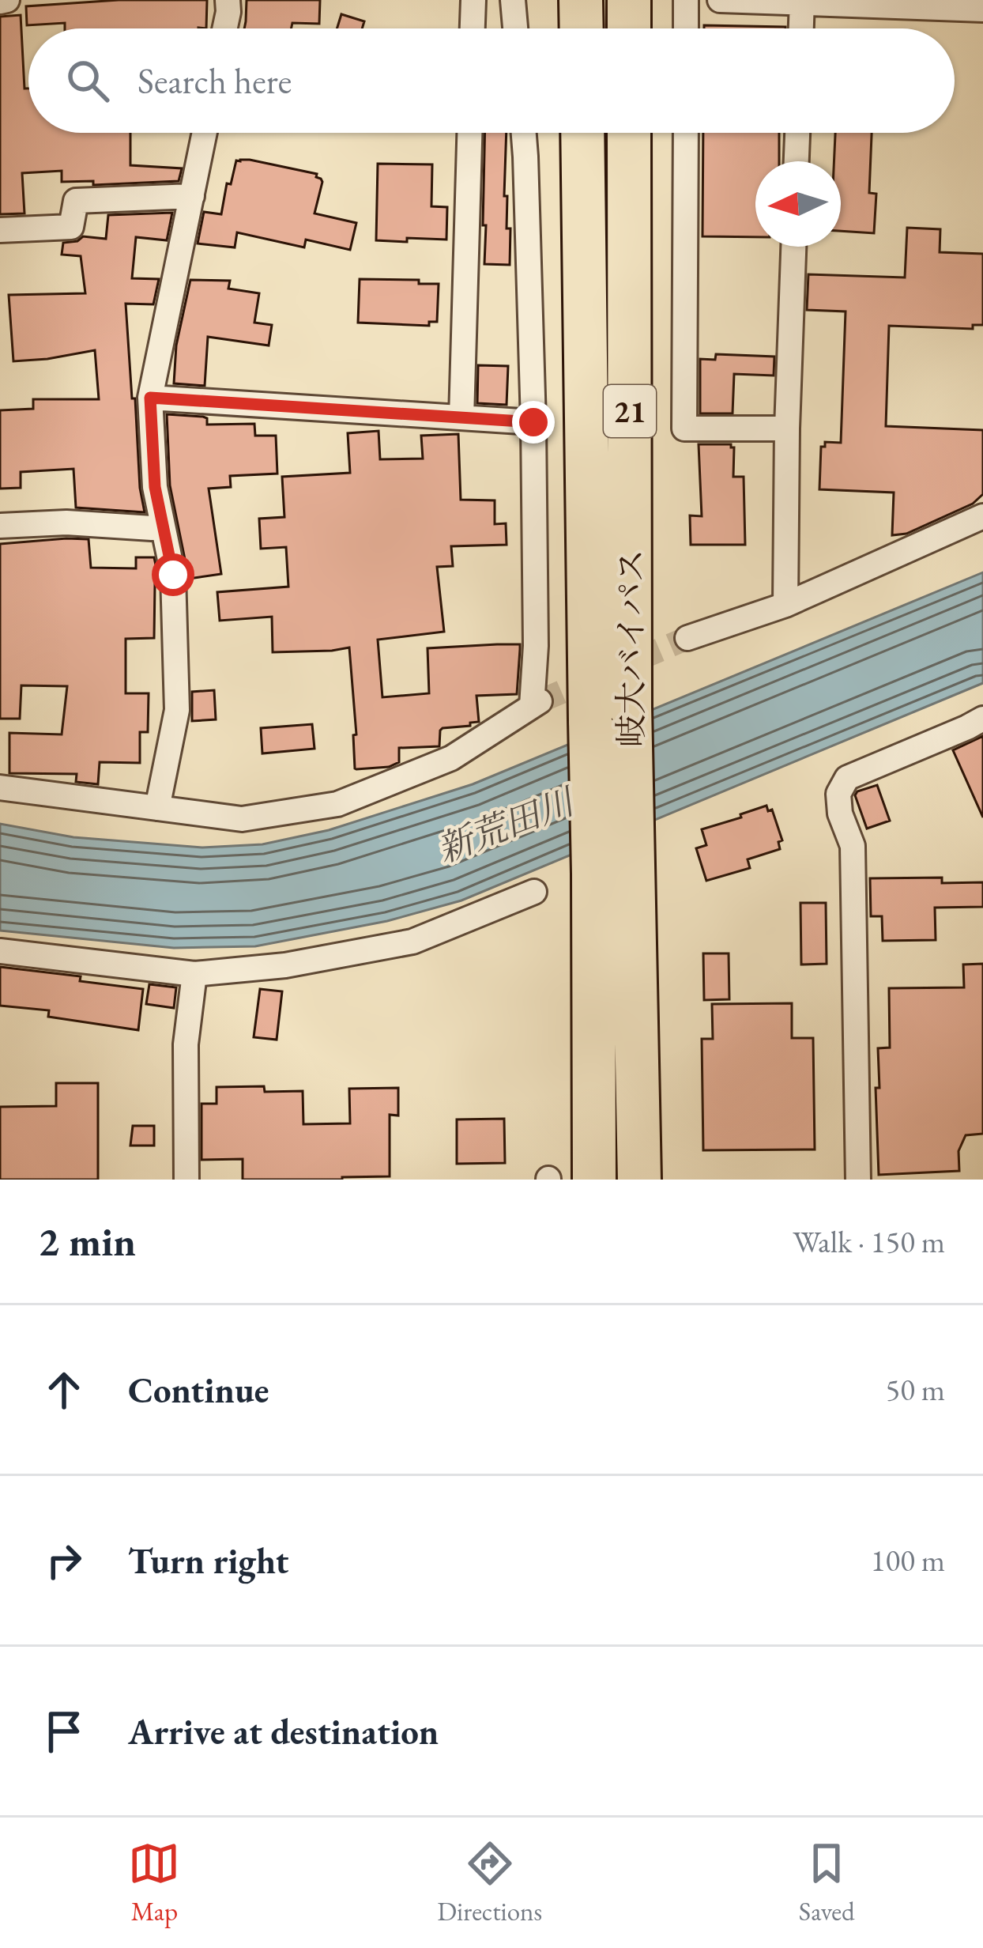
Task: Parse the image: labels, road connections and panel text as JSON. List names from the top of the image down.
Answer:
{
  "streets": {
    "highway": ["21", "岐大バイパス"]
  },
  "water": ["新荒田川"],
  "north": "left",
  "page": {
    "search": "Search here",
    "heading": ["2 min", "Walk · 150 m"],
    "list": [
      ["Continue", "50 m"],
      ["Turn right", "100 m"],
      "Arrive at destination"
    ],
    "nav": ["Map", "Directions", "Saved"]
  }
}
